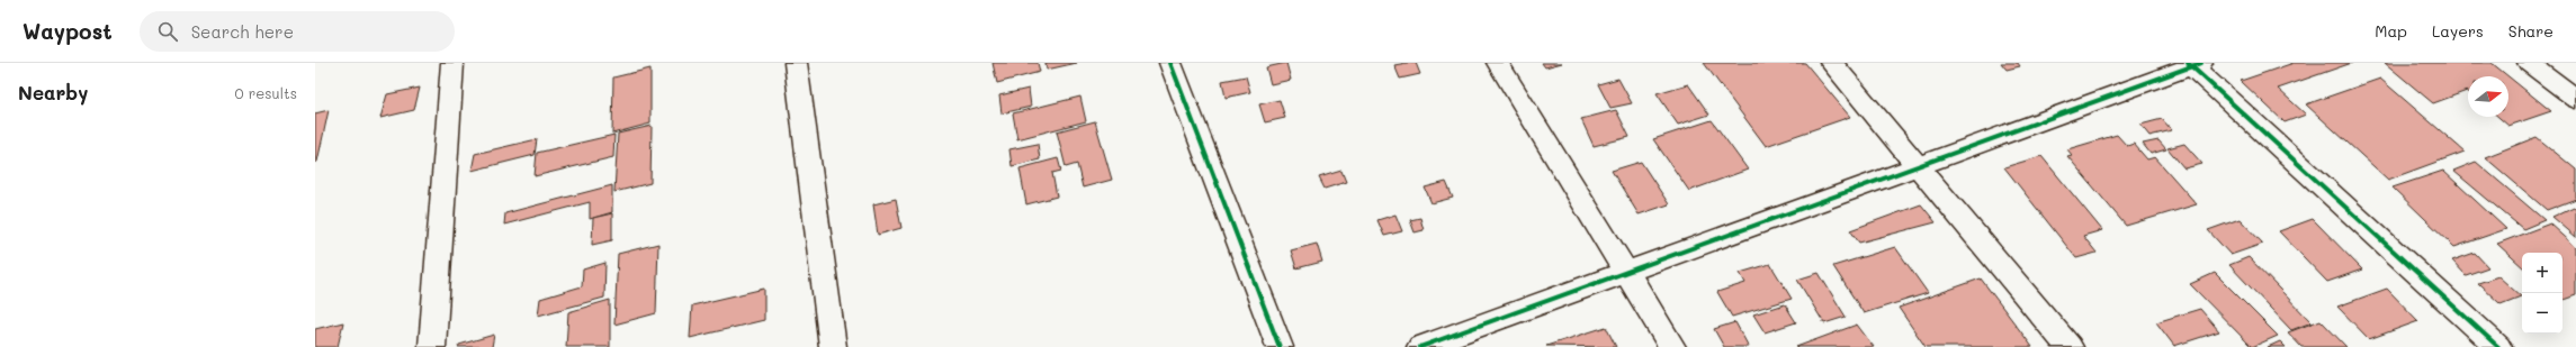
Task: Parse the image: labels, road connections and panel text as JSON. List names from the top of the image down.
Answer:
{
  "north": "right",
  "page": {
    "header": "Waypost",
    "search": "Search here",
    "nav": ["Map", "Layers", "Share"],
    "heading": ["Nearby", "0 results"],
    "map_buttons": ["+", "−"]
  }
}
